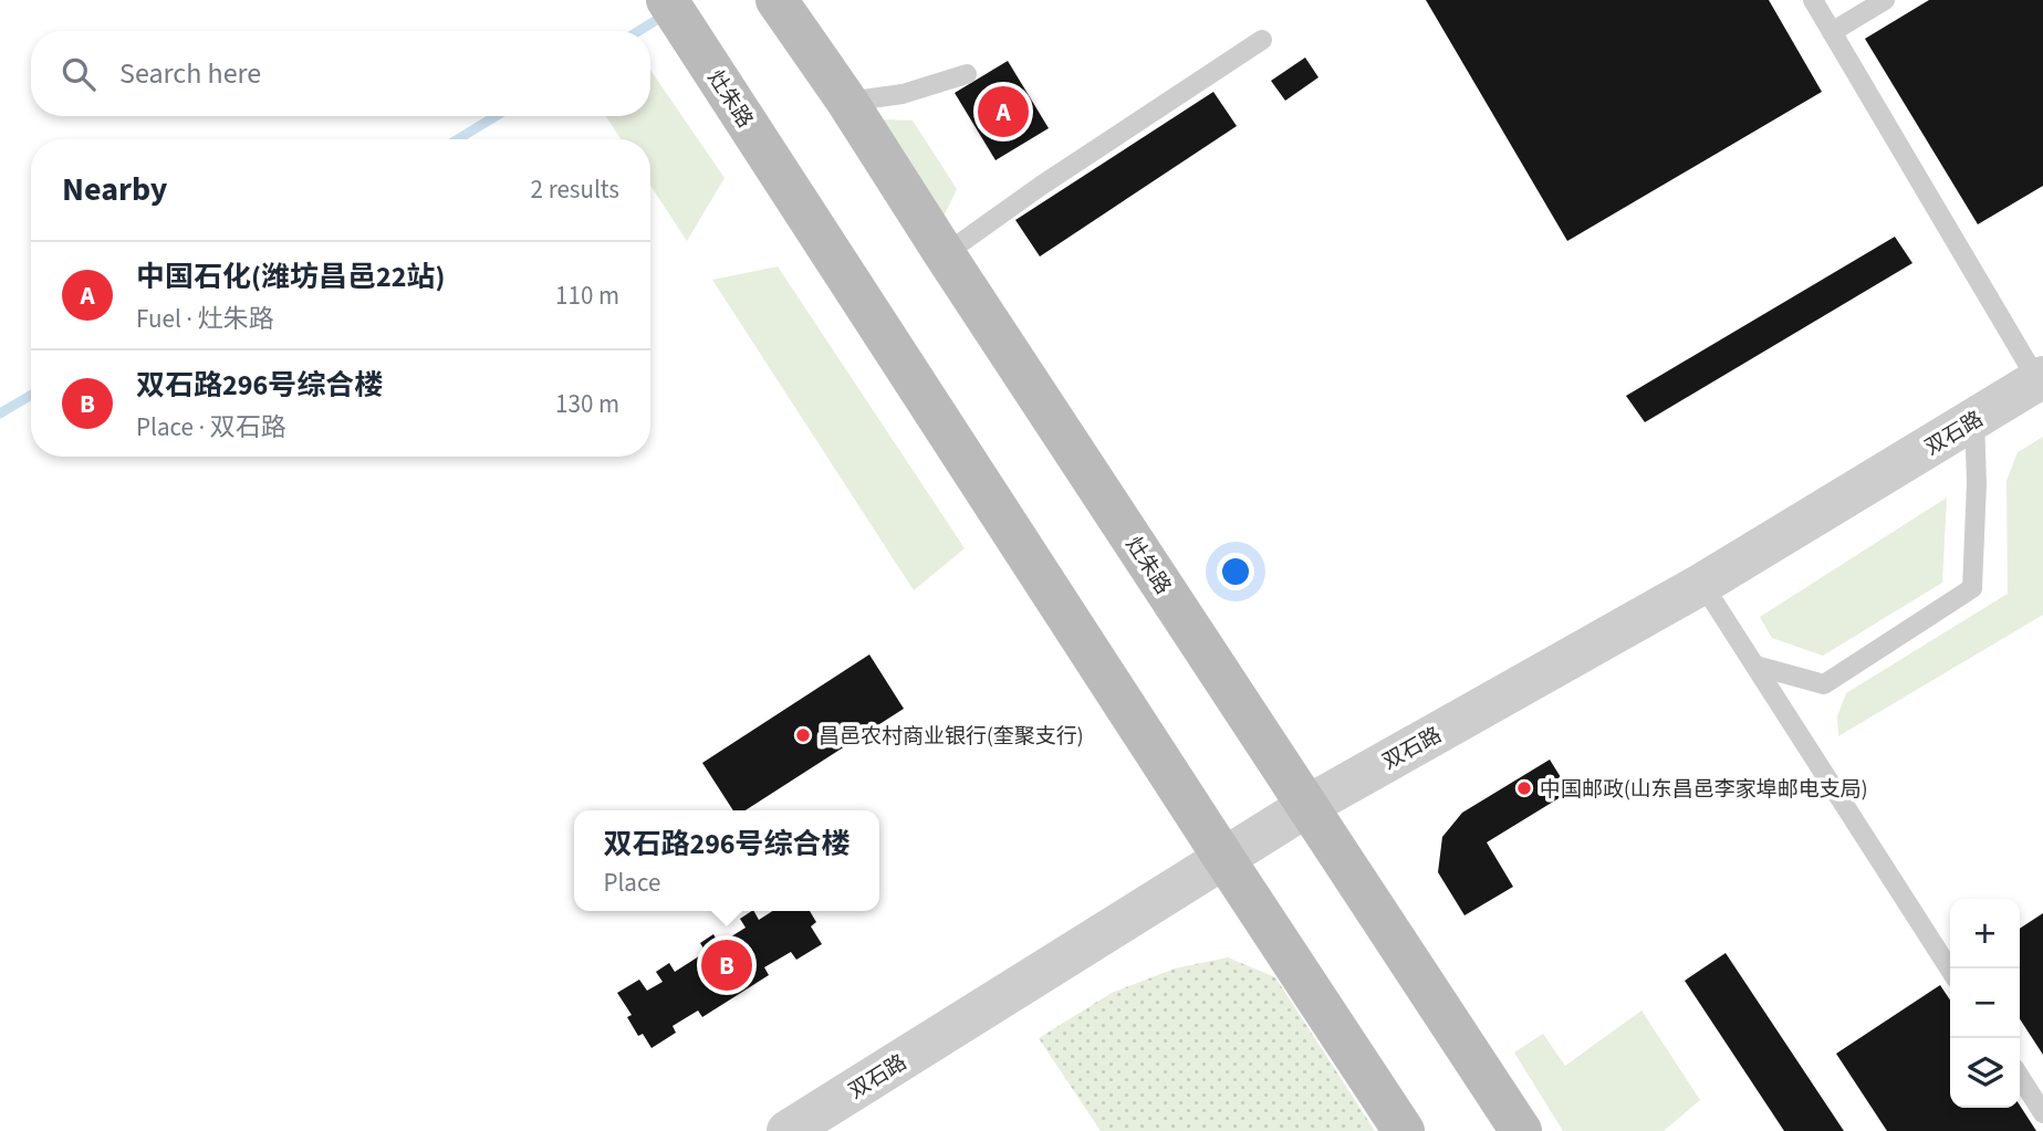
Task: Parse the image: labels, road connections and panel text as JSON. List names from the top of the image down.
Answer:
{
  "streets": {
    "main road": ["灶朱路"],
    "street": ["双石路"]
  },
  "crossings": [
    ["灶朱路", "双石路"]
  ],
  "places": ["昌邑农村商业银行(奎聚支行)", "中国邮政(山东昌邑李家埠邮电支局)"],
  "page": {
    "search": "Search here",
    "pins": ["A", "B"],
    "heading": ["Nearby", "2 results"],
    "list": [
      {
        "mark": "A",
        "name": "中国石化(潍坊昌邑22站)",
        "note": "Fuel · 灶朱路",
        "value": "110 m"
      },
      {
        "mark": "B",
        "name": "双石路296号综合楼",
        "note": "Place · 双石路",
        "value": "130 m"
      }
    ],
    "popup": ["双石路296号综合楼", "Place"],
    "map_buttons": ["+", "−"]
  }
}
